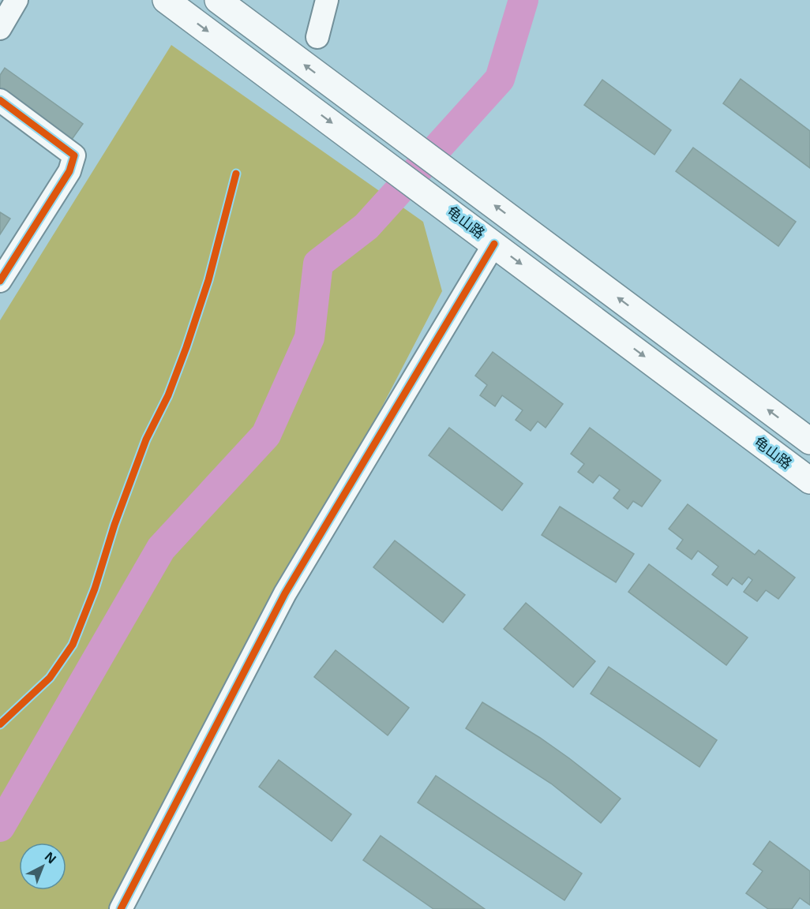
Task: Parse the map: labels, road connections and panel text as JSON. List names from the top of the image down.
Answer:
{
  "streets": {
    "main road": ["龟山路"]
  },
  "north": "top right"
}
